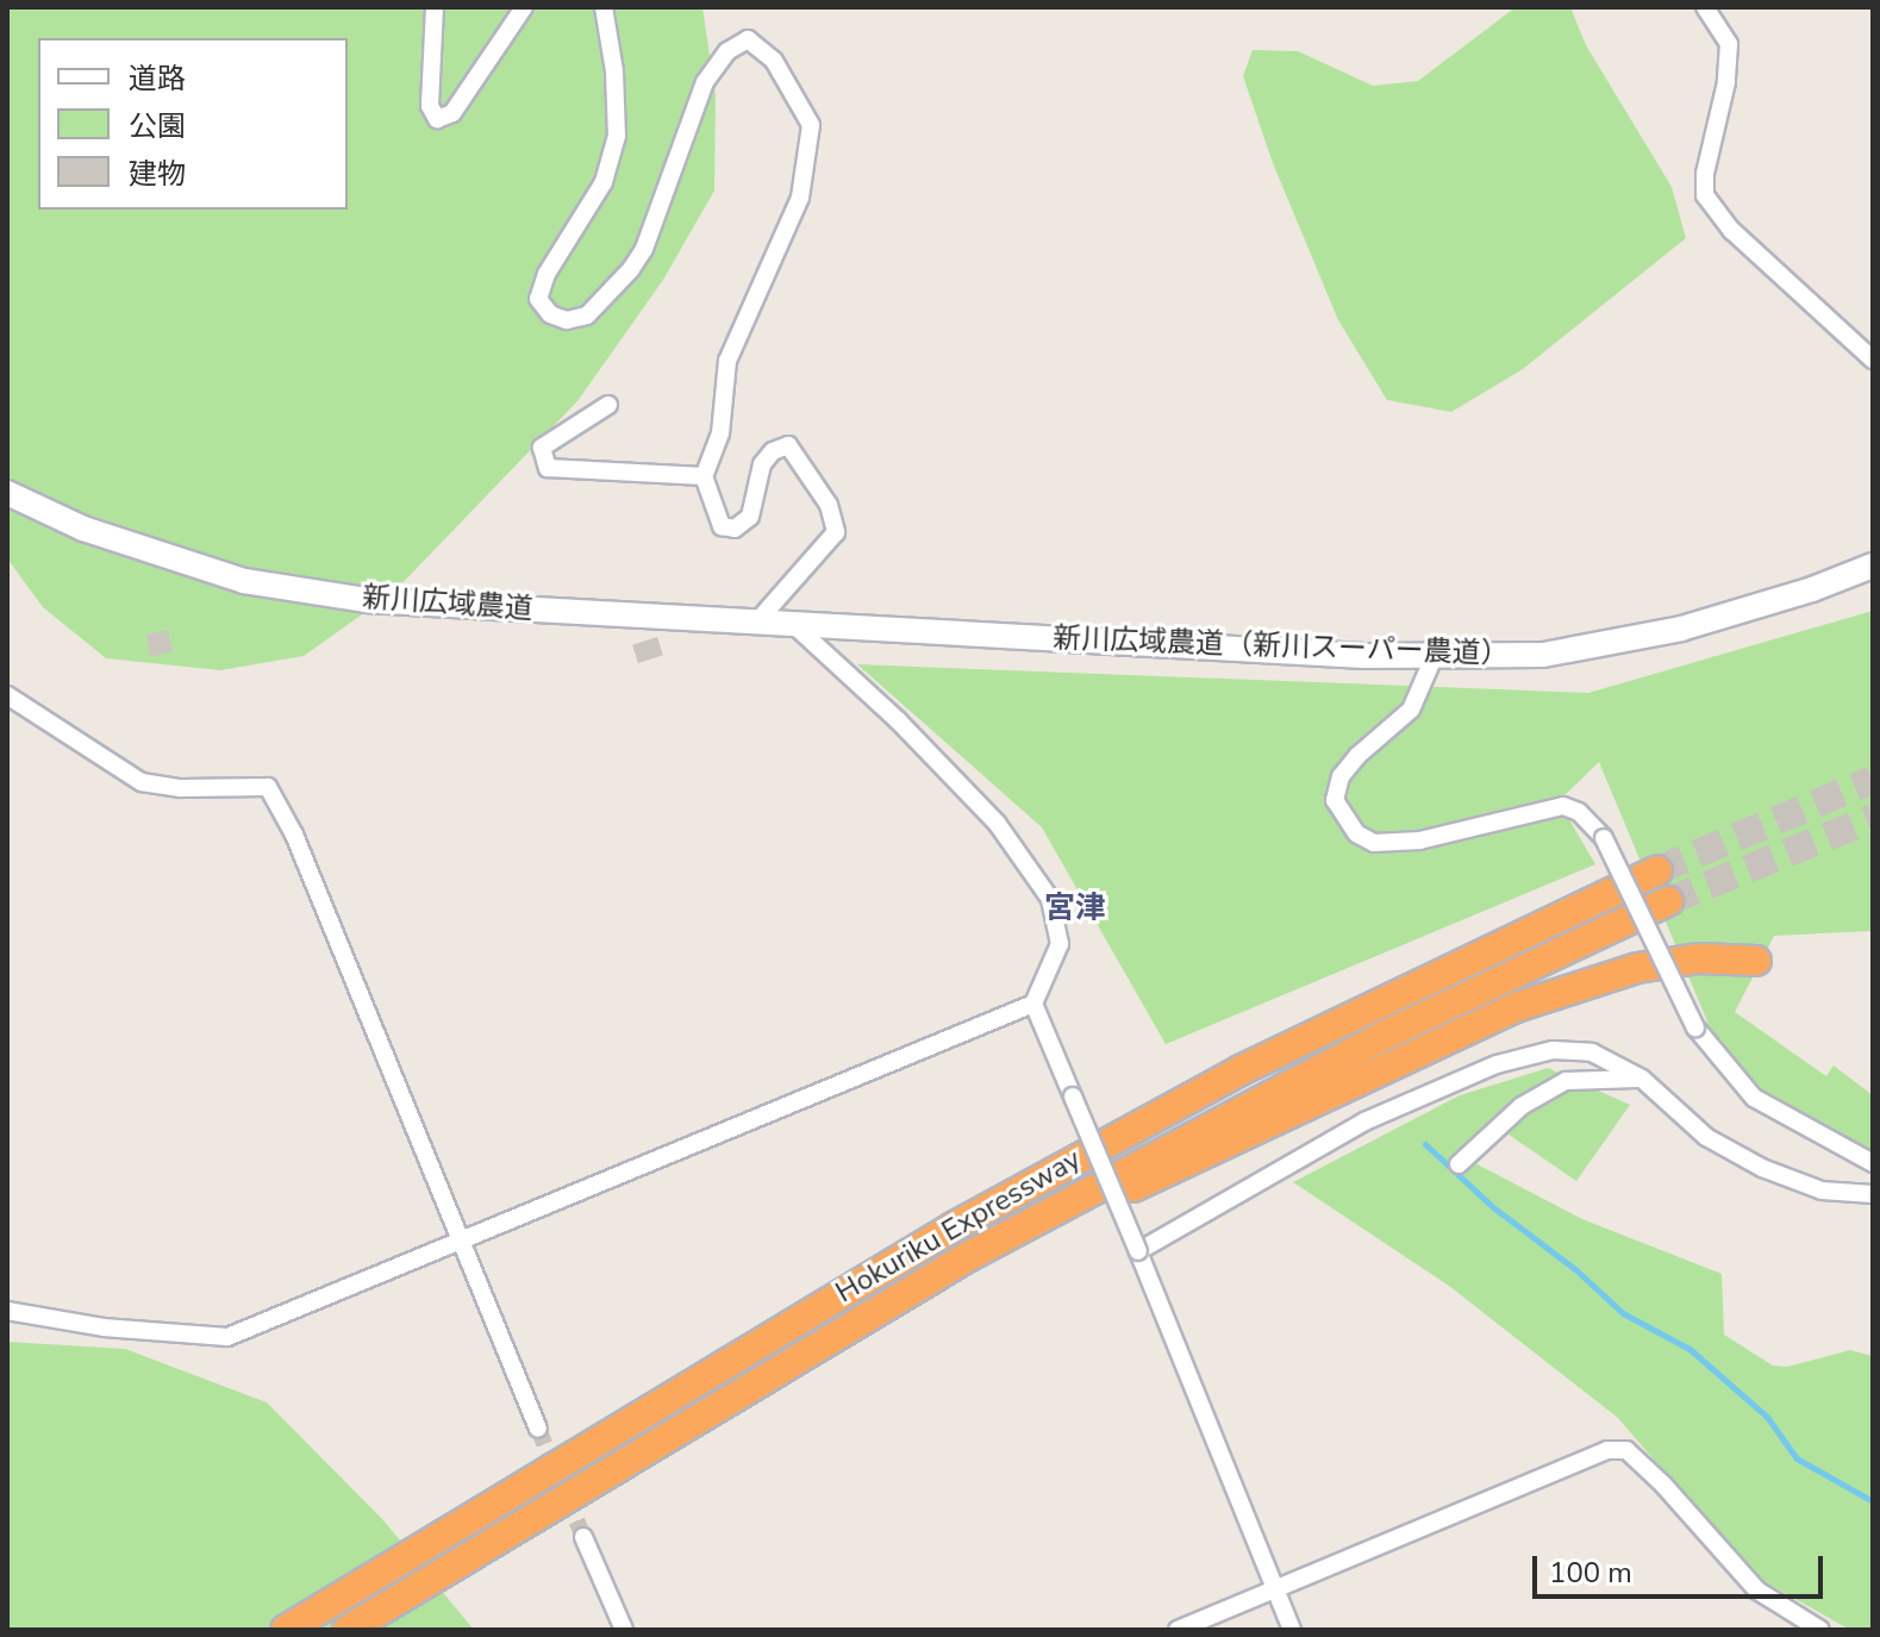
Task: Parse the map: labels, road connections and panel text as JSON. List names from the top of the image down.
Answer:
{
  "streets": {
    "highway": ["Hokuriku Expressway"],
    "street": ["新川広域農道", "新川広域農道（新川スーパー農道）"]
  },
  "crossings": [
    ["新川広域農道", "新川広域農道（新川スーパー農道）"]
  ],
  "districts": ["宮津"],
  "legend": ["道路", "公園", "建物"],
  "scale_bar": "100 m"
}
